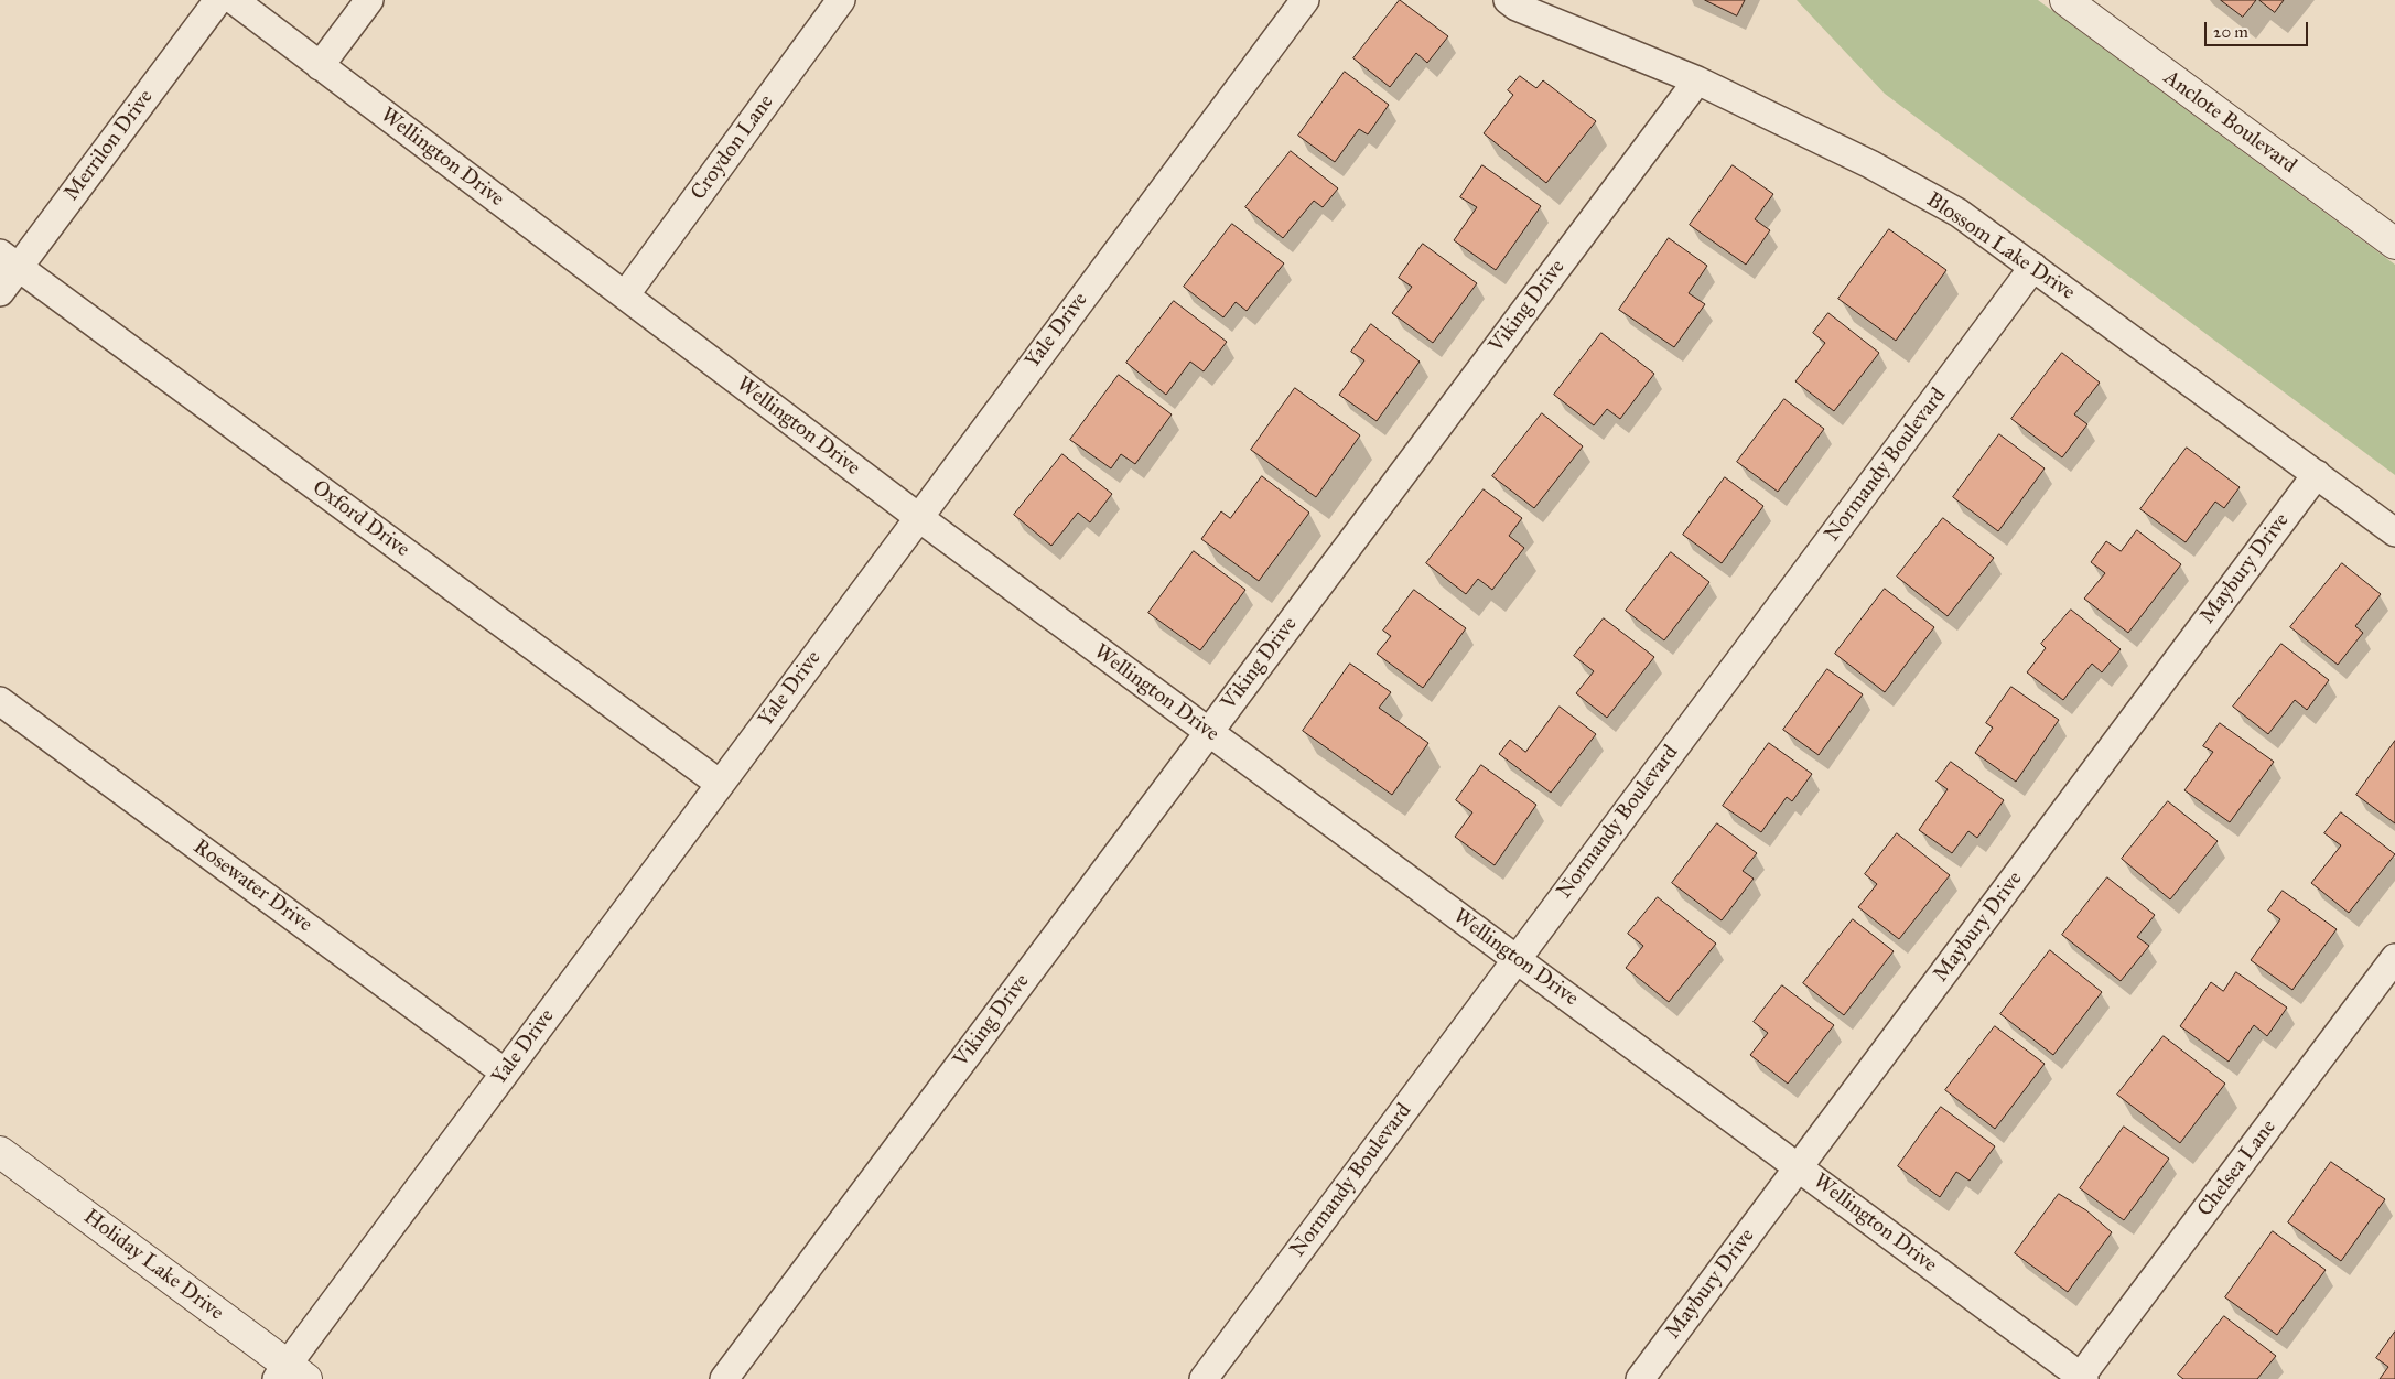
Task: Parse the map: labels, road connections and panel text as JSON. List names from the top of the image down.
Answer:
{
  "streets": {
    "street": [
      "Anclote Boulevard",
      "Merrilon Drive",
      "Croydon Lane",
      "Wellington Drive",
      "Blossom Lake Drive",
      "Viking Drive",
      "Yale Drive",
      "Normandy Boulevard",
      "Oxford Drive",
      "Maybury Drive",
      "Rosewater Drive",
      "Chelsea Lane",
      "Holiday Lake Drive"
    ]
  },
  "crossings": [
    ["Merrilon Drive", "Oxford Drive"],
    ["Croydon Lane", "Wellington Drive"],
    ["Wellington Drive", "Viking Drive"],
    ["Wellington Drive", "Yale Drive"],
    ["Wellington Drive", "Normandy Boulevard"],
    ["Wellington Drive", "Maybury Drive"],
    ["Wellington Drive", "Chelsea Lane"],
    ["Blossom Lake Drive", "Viking Drive"],
    ["Blossom Lake Drive", "Normandy Boulevard"],
    ["Blossom Lake Drive", "Maybury Drive"],
    ["Yale Drive", "Oxford Drive"],
    ["Yale Drive", "Rosewater Drive"],
    ["Yale Drive", "Holiday Lake Drive"]
  ],
  "scale_bar": "20 m"
}
